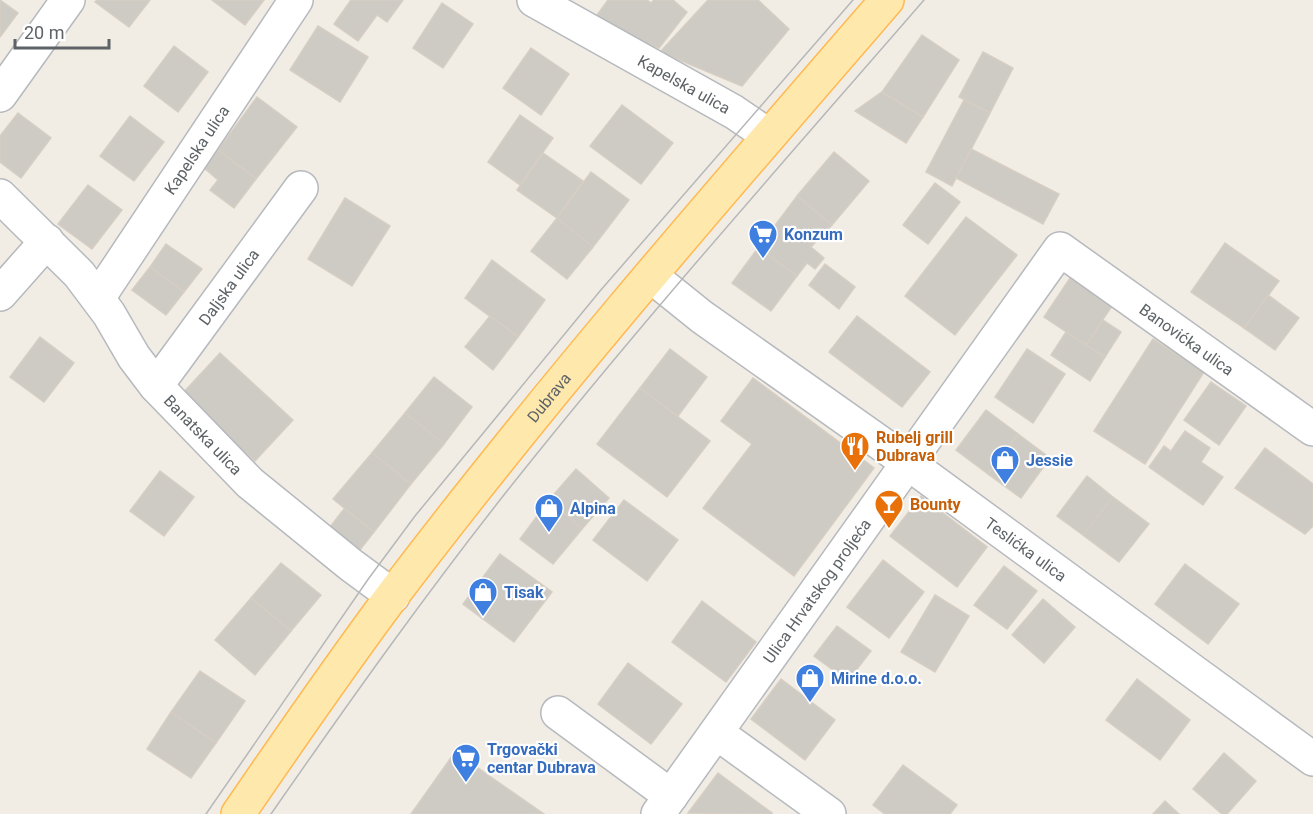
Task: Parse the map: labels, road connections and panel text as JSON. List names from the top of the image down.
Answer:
{
  "streets": {
    "main road": ["Dubrava"],
    "street": [
      "Kapelska ulica",
      "Daljska ulica",
      "Banovićka ulica",
      "Banatska ulica",
      "Teslićka ulica",
      "Ulica Hrvatskog proljeća"
    ]
  },
  "crossings": [
    ["Kapelska ulica", "Dubrava"],
    ["Kapelska ulica", "Banatska ulica"],
    ["Daljska ulica", "Banatska ulica"],
    ["Banovićka ulica", "Ulica Hrvatskog proljeća"],
    ["Dubrava", "Banatska ulica"],
    ["Dubrava", "Teslićka ulica"],
    ["Teslićka ulica", "Ulica Hrvatskog proljeća"]
  ],
  "places": {
    "supermarket": ["Konzum", "Trgovački centar Dubrava"],
    "restaurant": ["Rubelj grill Dubrava"],
    "shop": [
      "Jessie",
      "Alpina",
      "Tisak",
      "Mirine d.o.o."
    ],
    "bar": ["Bounty"]
  },
  "scale_bar": "20 m"
}
